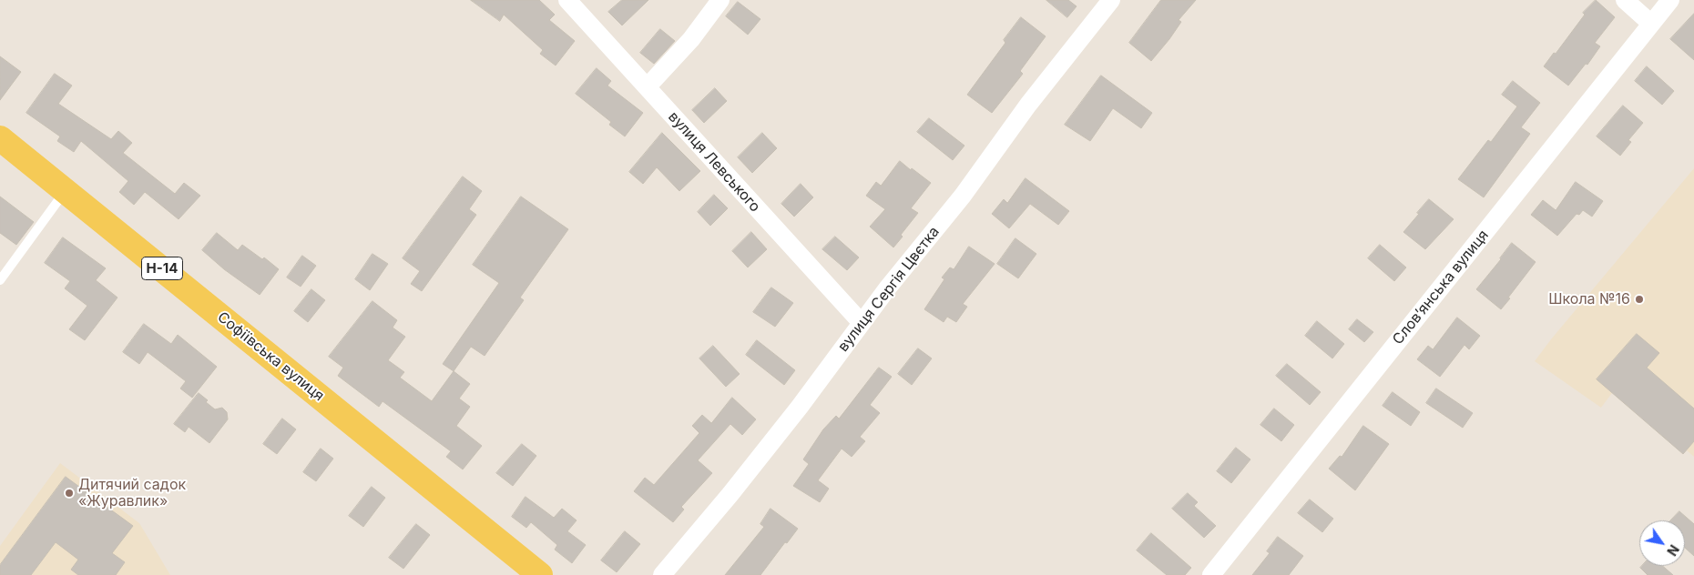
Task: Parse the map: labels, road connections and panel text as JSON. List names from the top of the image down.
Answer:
{
  "streets": {
    "main road": ["Н-14", "Софіївська вулиця"],
    "street": ["вулиця Левського", "Словʼянська вулиця", "вулиця Сергія Цвєтка"]
  },
  "crossings": [
    ["вулиця Левського", "вулиця Сергія Цвєтка"]
  ],
  "places": ["Школа №16", "Дитячий садок «Журавлик»"],
  "north": "bottom right"
}
